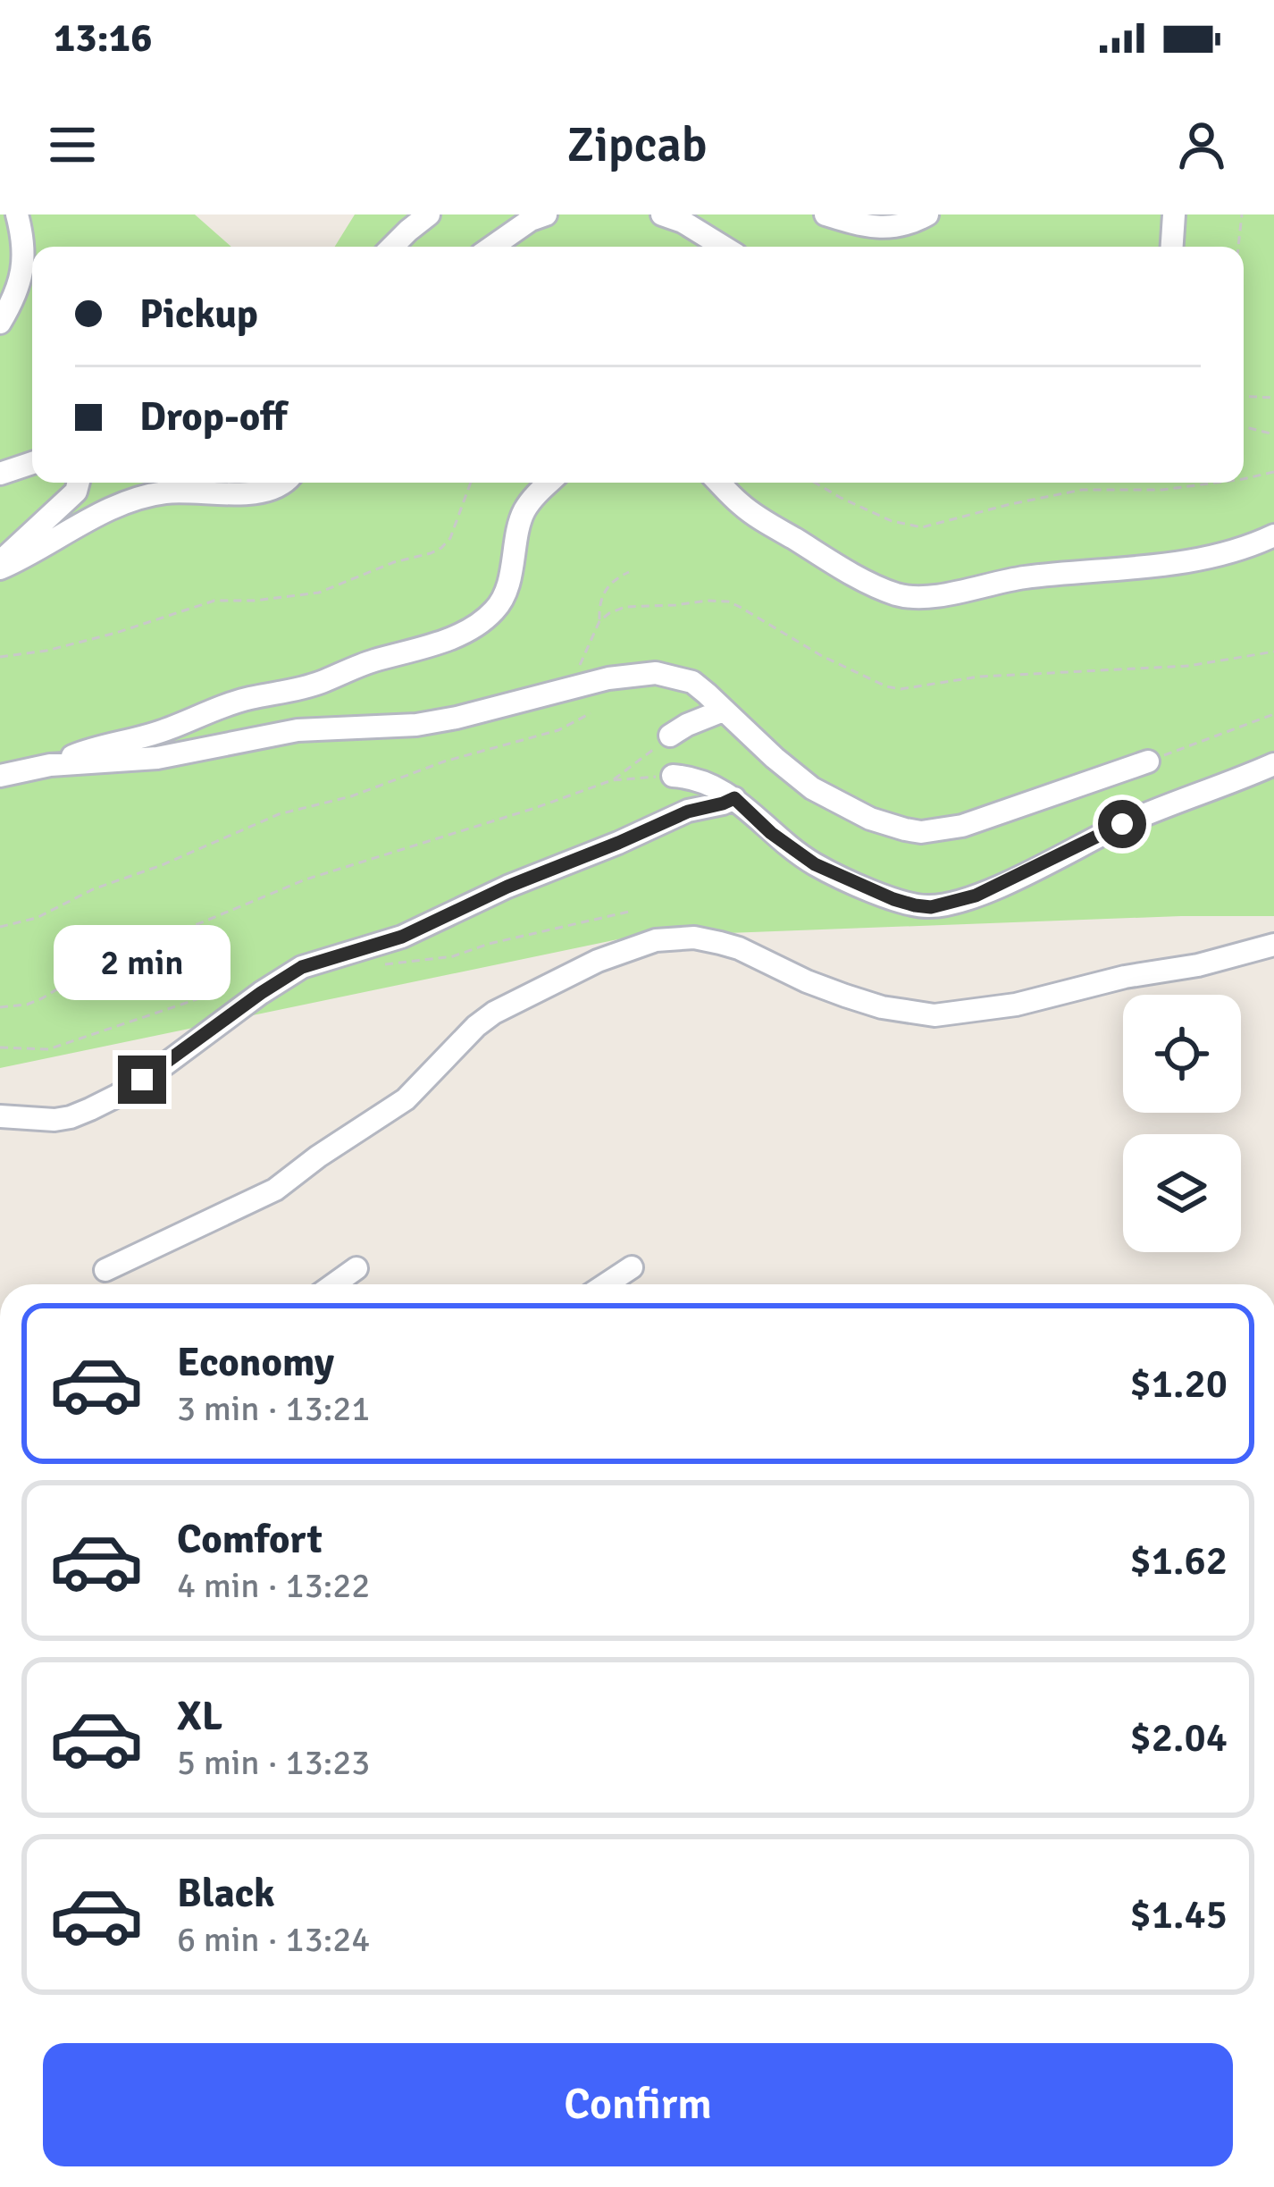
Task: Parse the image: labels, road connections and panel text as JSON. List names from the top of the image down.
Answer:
{
  "page": {
    "status": "13:16",
    "header": "Zipcab",
    "banner": ["Pickup", "Drop-off"],
    "bubble": "2 min",
    "list": [
      {
        "name": "Economy",
        "note": "3 min · 13:21",
        "value": "$1.20"
      },
      {
        "name": "Comfort",
        "note": "4 min · 13:22",
        "value": "$1.62"
      },
      {
        "name": "XL",
        "note": "5 min · 13:23",
        "value": "$2.04"
      },
      {
        "name": "Black",
        "note": "6 min · 13:24",
        "value": "$1.45"
      }
    ],
    "buttons": "Confirm"
  }
}
